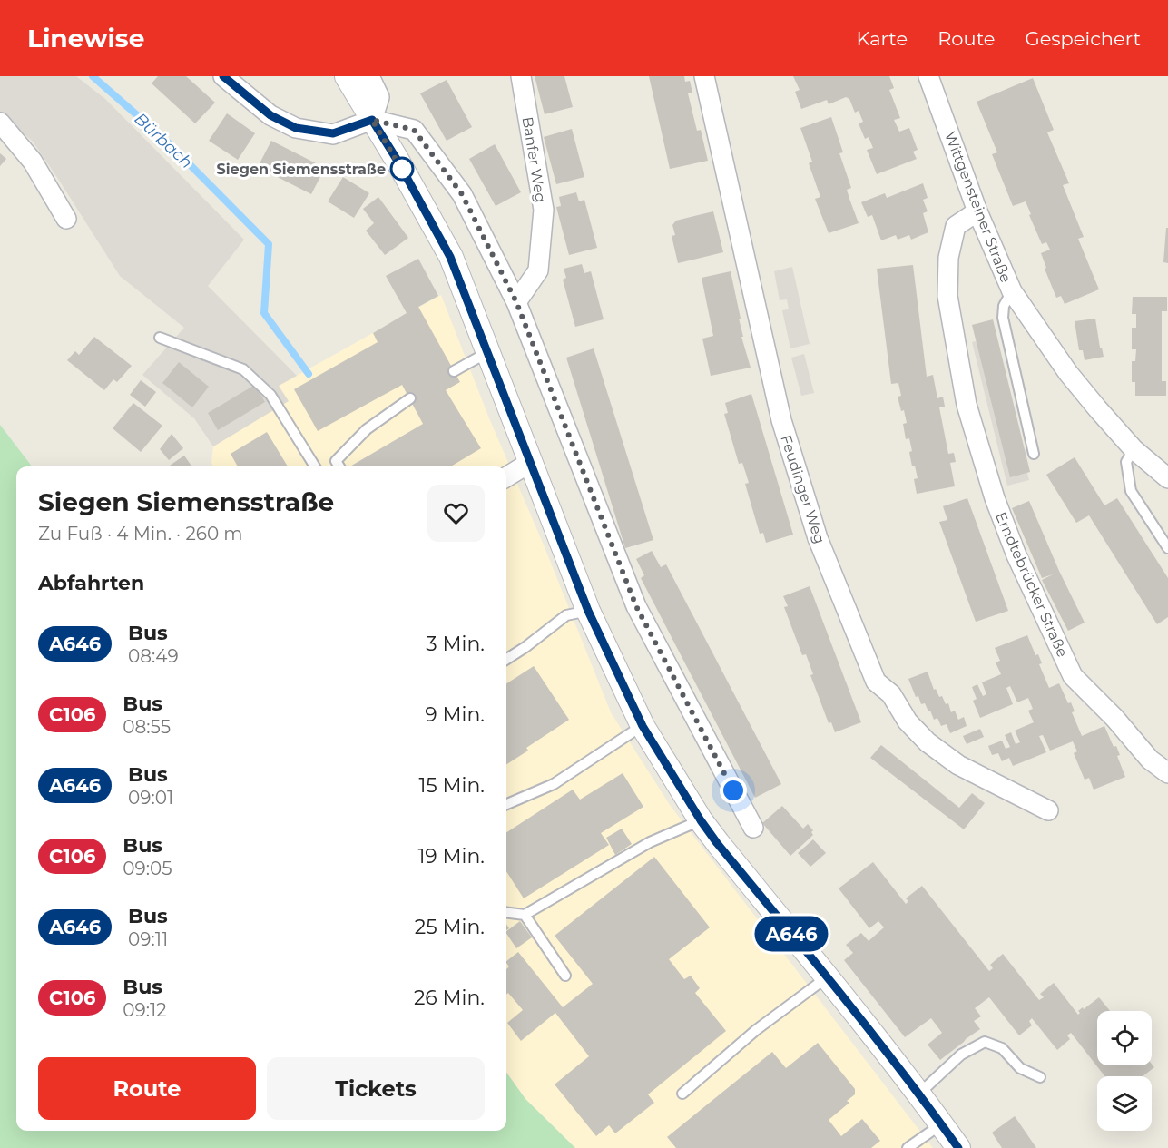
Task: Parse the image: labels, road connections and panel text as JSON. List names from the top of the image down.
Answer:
{
  "streets": {
    "street": [
      "Banfer Weg",
      "Wittgensteiner Straße",
      "Feudinger Weg",
      "Erndtebrücker Straße"
    ]
  },
  "crossings": [
    ["Wittgensteiner Straße", "Erndtebrücker Straße"]
  ],
  "water": ["Bürbach"],
  "places": ["Siegen Siemensstraße"],
  "lines": ["bus line A646"],
  "page": {
    "header": "Linewise",
    "nav": ["Karte", "Route", "Gespeichert"],
    "on_map": "A646",
    "heading": [
      ["Siegen Siemensstraße", "Zu Fuß · 4 Min. · 260 m"],
      "Abfahrten"
    ],
    "list": [
      {
        "mark": "A646",
        "name": "Bus",
        "note": "08:49",
        "value": "3 Min."
      },
      {
        "mark": "C106",
        "name": "Bus",
        "note": "08:55",
        "value": "9 Min."
      },
      {
        "mark": "A646",
        "name": "Bus",
        "note": "09:01",
        "value": "15 Min."
      },
      {
        "mark": "C106",
        "name": "Bus",
        "note": "09:05",
        "value": "19 Min."
      },
      {
        "mark": "A646",
        "name": "Bus",
        "note": "09:11",
        "value": "25 Min."
      },
      {
        "mark": "C106",
        "name": "Bus",
        "note": "09:12",
        "value": "26 Min."
      }
    ],
    "buttons": ["Route", "Tickets"]
  }
}
